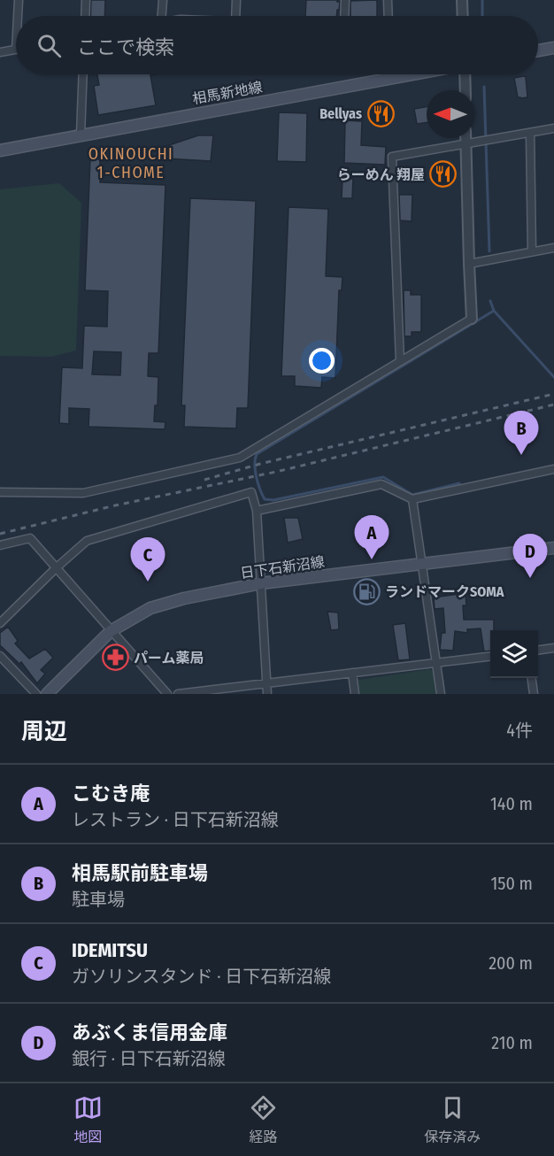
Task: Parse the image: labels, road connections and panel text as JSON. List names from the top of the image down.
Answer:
{
  "streets": {
    "main road": ["相馬新地線", "日下石新沼線"]
  },
  "districts": ["OKINOUCHI 1-CHOME"],
  "places": {
    "restaurant": ["Bellyas", "らーめん 翔屋"],
    "fuel station": ["ランドマークSOMA"],
    "pharmacy": ["パーム薬局"]
  },
  "north": "left",
  "page": {
    "search": "ここで検索",
    "pins": [
      "B",
      "A",
      "D",
      "C"
    ],
    "heading": ["周辺", "4件"],
    "list": [
      {
        "mark": "A",
        "name": "こむき庵",
        "note": "レストラン · 日下石新沼線",
        "value": "140 m"
      },
      {
        "mark": "B",
        "name": "相馬駅前駐車場",
        "note": "駐車場",
        "value": "150 m"
      },
      {
        "mark": "C",
        "name": "IDEMITSU",
        "note": "ガソリンスタンド · 日下石新沼線",
        "value": "200 m"
      },
      {
        "mark": "D",
        "name": "あぶくま信用金庫",
        "note": "銀行 · 日下石新沼線",
        "value": "210 m"
      }
    ],
    "nav": ["地図", "経路", "保存済み"]
  }
}
